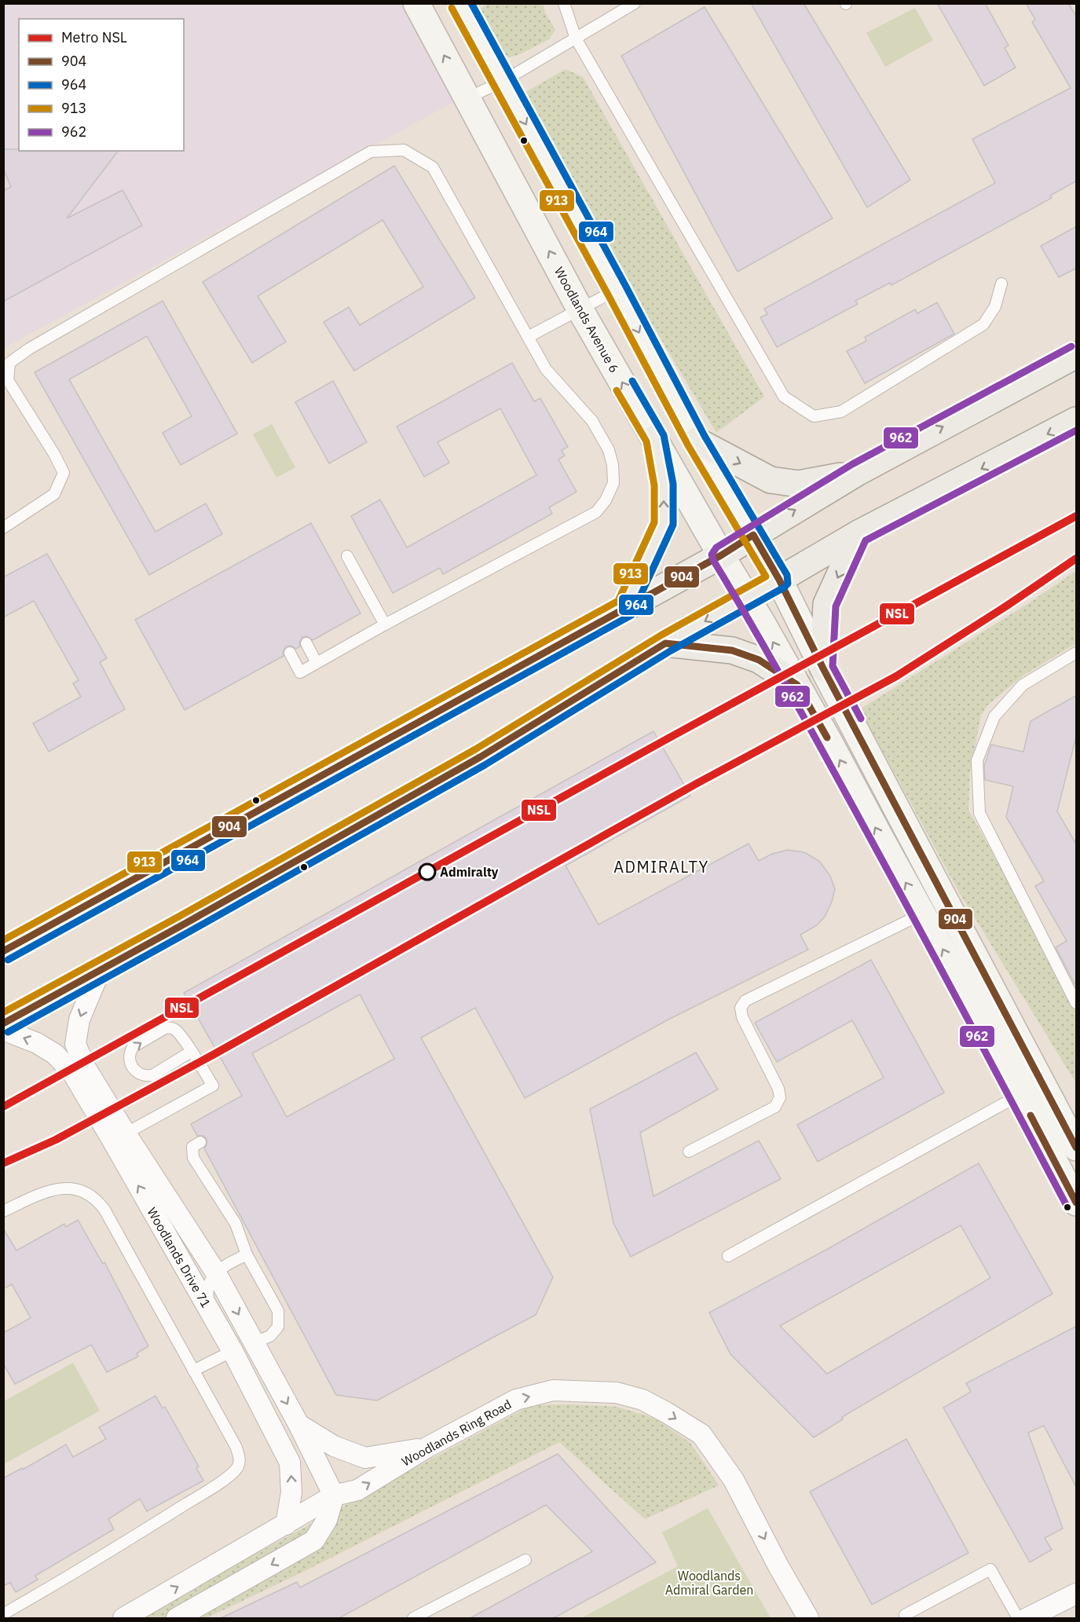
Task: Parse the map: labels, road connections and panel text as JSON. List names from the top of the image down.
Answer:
{
  "streets": {
    "street": ["Woodlands Avenue 6", "Woodlands Drive 71", "Woodlands Ring Road"]
  },
  "crossings": [
    ["Woodlands Drive 71", "Woodlands Ring Road"]
  ],
  "districts": ["ADMIRALTY"],
  "parks": ["Woodlands Admiral Garden"],
  "places": ["Admiralty"],
  "lines": [
    "transit line 964",
    "transit line 913",
    "transit line 962",
    "metro line NSL",
    "transit line 904"
  ],
  "legend": [
    "Metro NSL",
    "904",
    "964",
    "913",
    "962"
  ]
}
